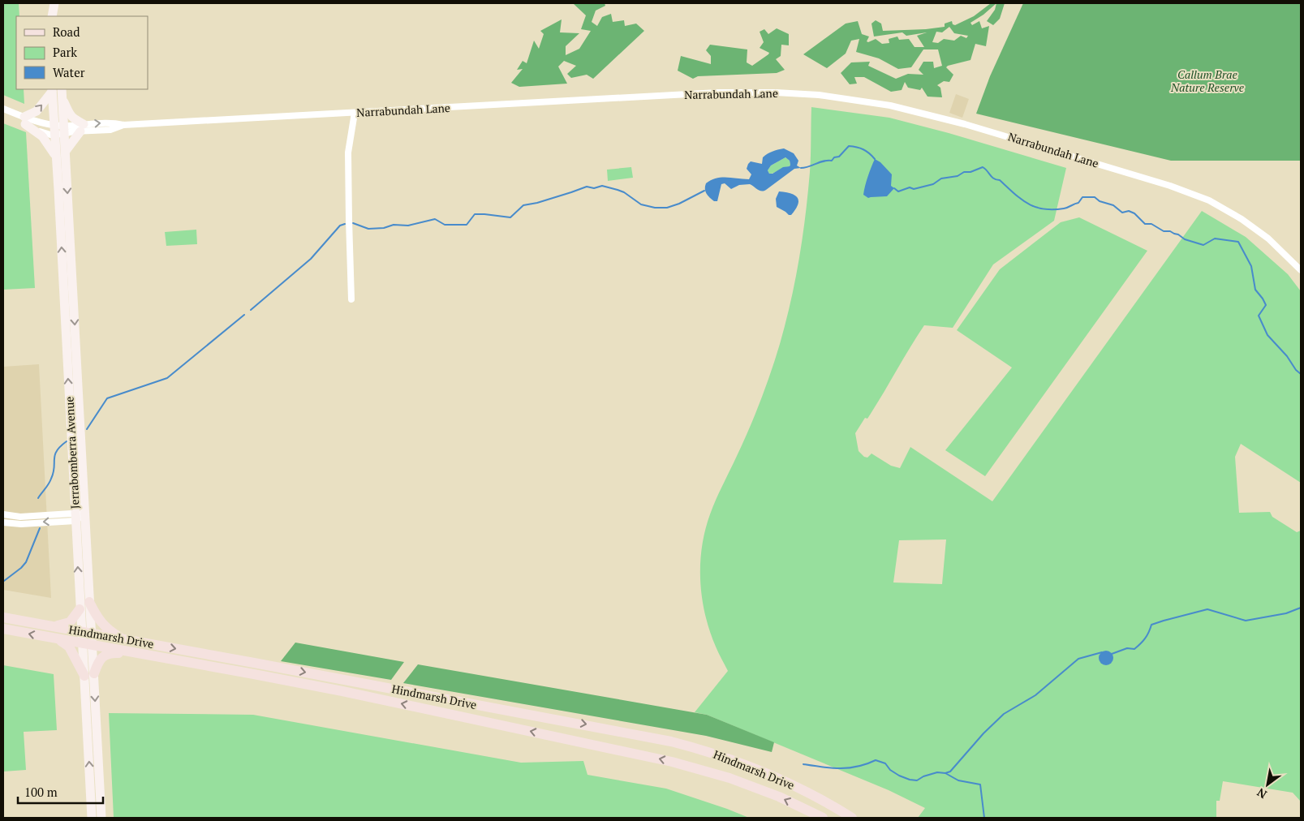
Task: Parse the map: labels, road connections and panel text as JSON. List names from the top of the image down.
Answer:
{
  "streets": {
    "main road": ["Hindmarsh Drive"],
    "street": ["Narrabundah Lane", "Jerrabomberra Avenue"]
  },
  "crossings": [
    ["Narrabundah Lane", "Jerrabomberra Avenue"],
    ["Jerrabomberra Avenue", "Hindmarsh Drive"]
  ],
  "parks": ["Callum Brae Nature Reserve"],
  "legend": ["Road", "Park", "Water"],
  "scale_bar": "100 m",
  "north": "bottom left"
}
